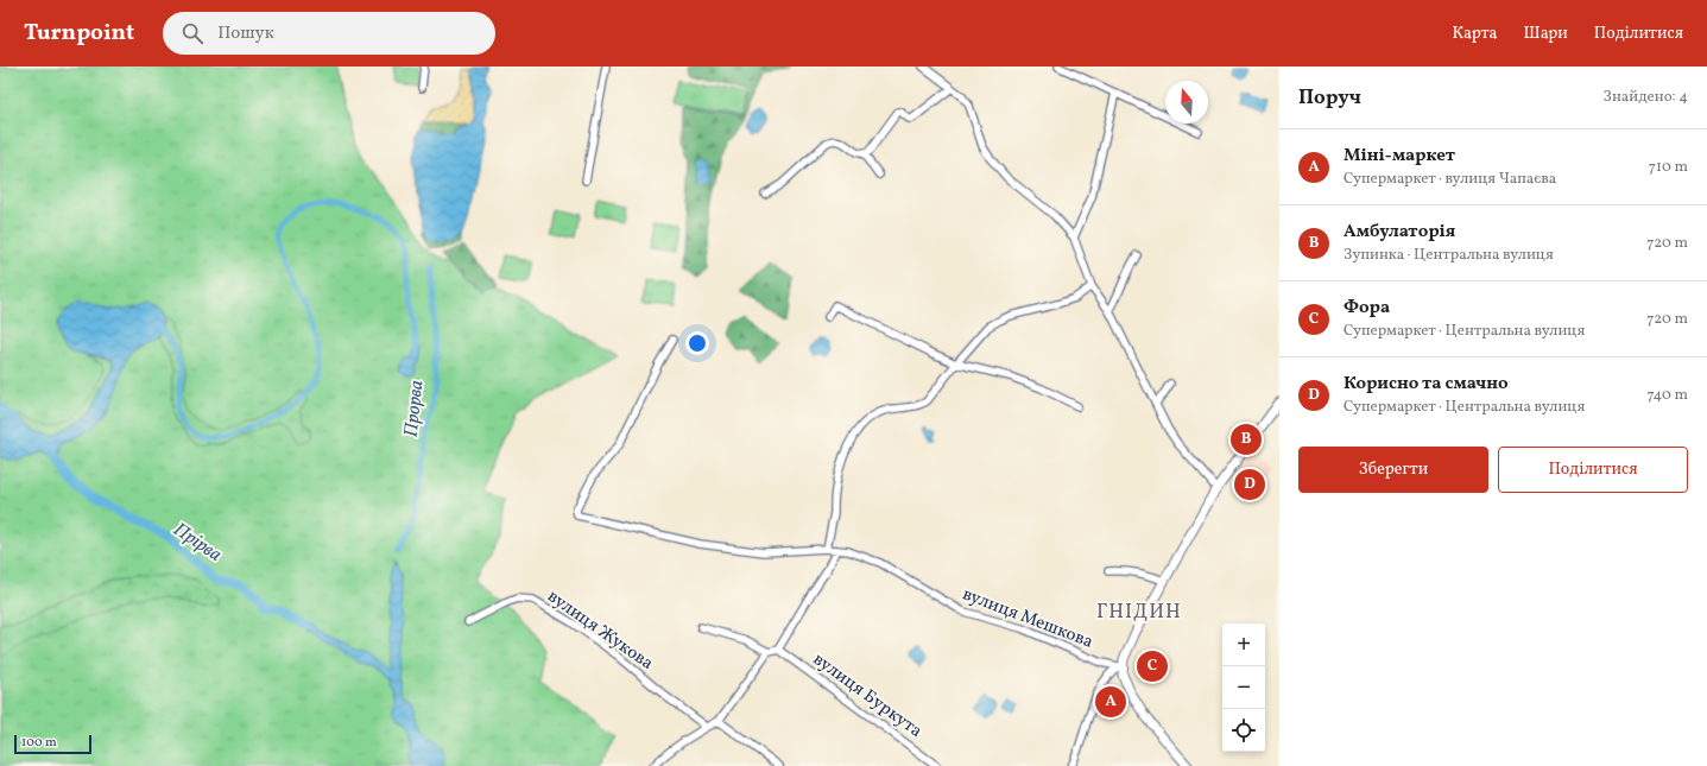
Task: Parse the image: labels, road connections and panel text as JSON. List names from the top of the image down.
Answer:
{
  "streets": {
    "street": ["вулиця Мешкова", "вулиця Жукова", "вулиця Буркута"]
  },
  "districts": ["ГНІДИН"],
  "water": ["Прорва", "Прірва"],
  "scale_bar": "100 m",
  "north": "top",
  "page": {
    "header": "Turnpoint",
    "search": "Пошук",
    "nav": ["Карта", "Шари", "Поділитися"],
    "heading": ["Поруч", "Знайдено: 4"],
    "list": [
      {
        "mark": "A",
        "name": "Міні-маркет",
        "note": "Супермаркет · вулиця Чапаєва",
        "value": "710 m"
      },
      {
        "mark": "B",
        "name": "Амбулаторія",
        "note": "Зупинка · Центральна вулиця",
        "value": "720 m"
      },
      {
        "mark": "C",
        "name": "Фора",
        "note": "Супермаркет · Центральна вулиця",
        "value": "720 m"
      },
      {
        "mark": "D",
        "name": "Корисно та смачно",
        "note": "Супермаркет · Центральна вулиця",
        "value": "740 m"
      }
    ],
    "pins": [
      "B",
      "D",
      "C",
      "A"
    ],
    "buttons": ["Зберегти", "Поділитися"],
    "map_buttons": ["+", "−"],
    "scale": "100 m"
  }
}
